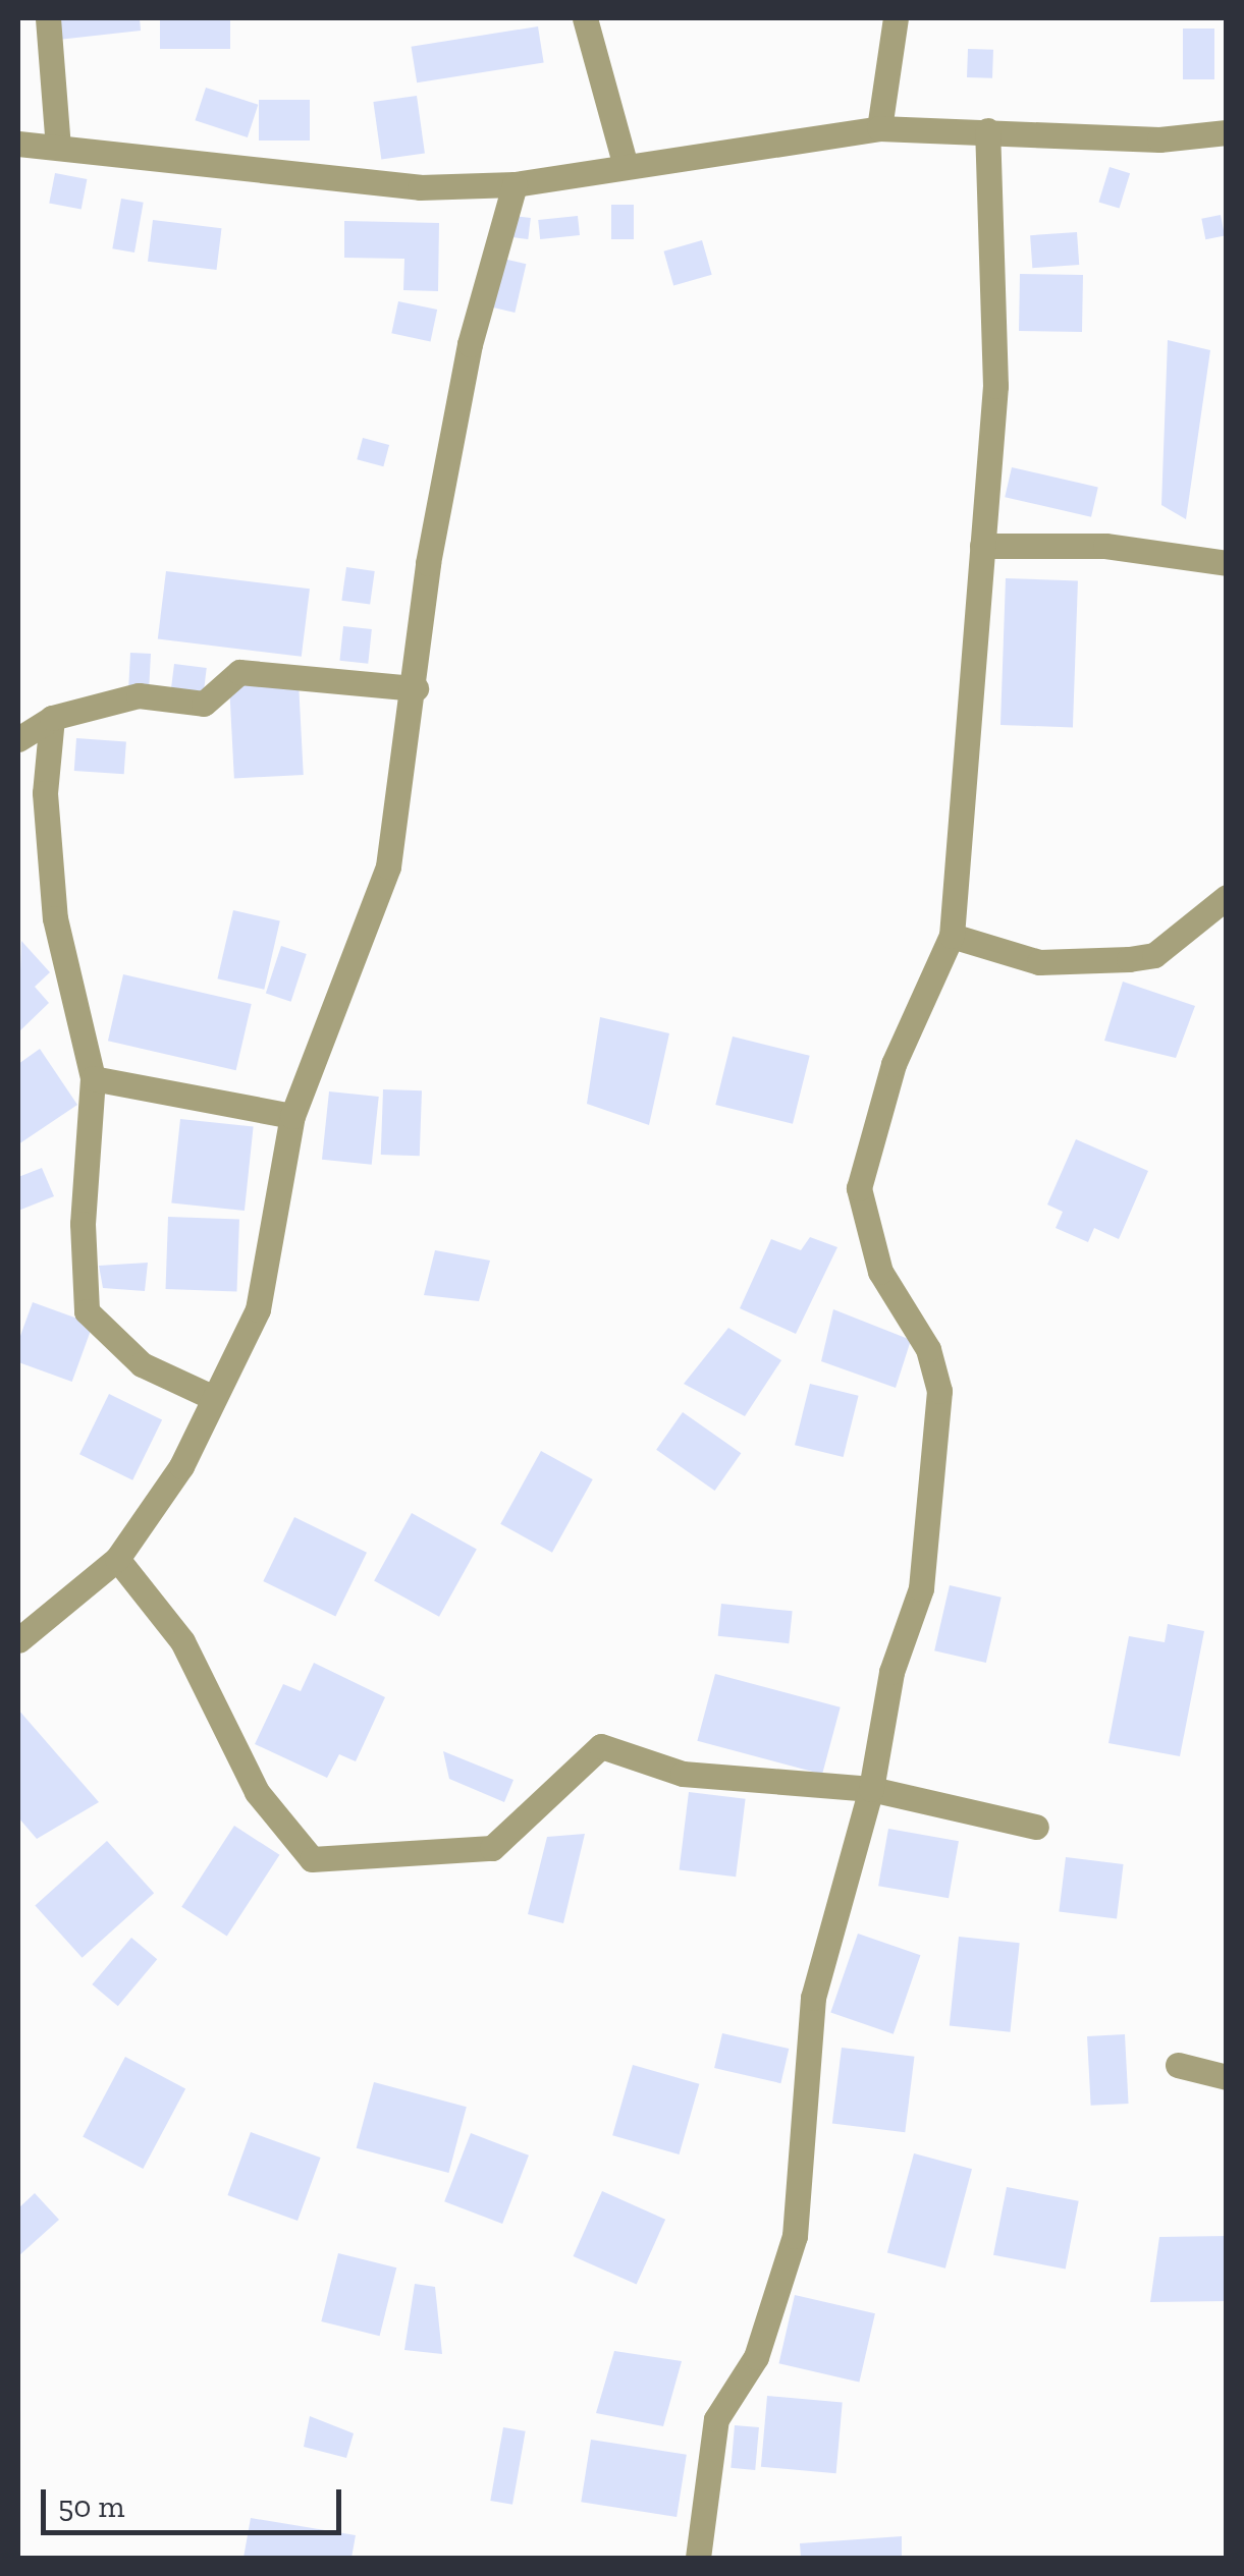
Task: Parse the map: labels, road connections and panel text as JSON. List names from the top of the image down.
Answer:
{
  "scale_bar": "50 m"
}
